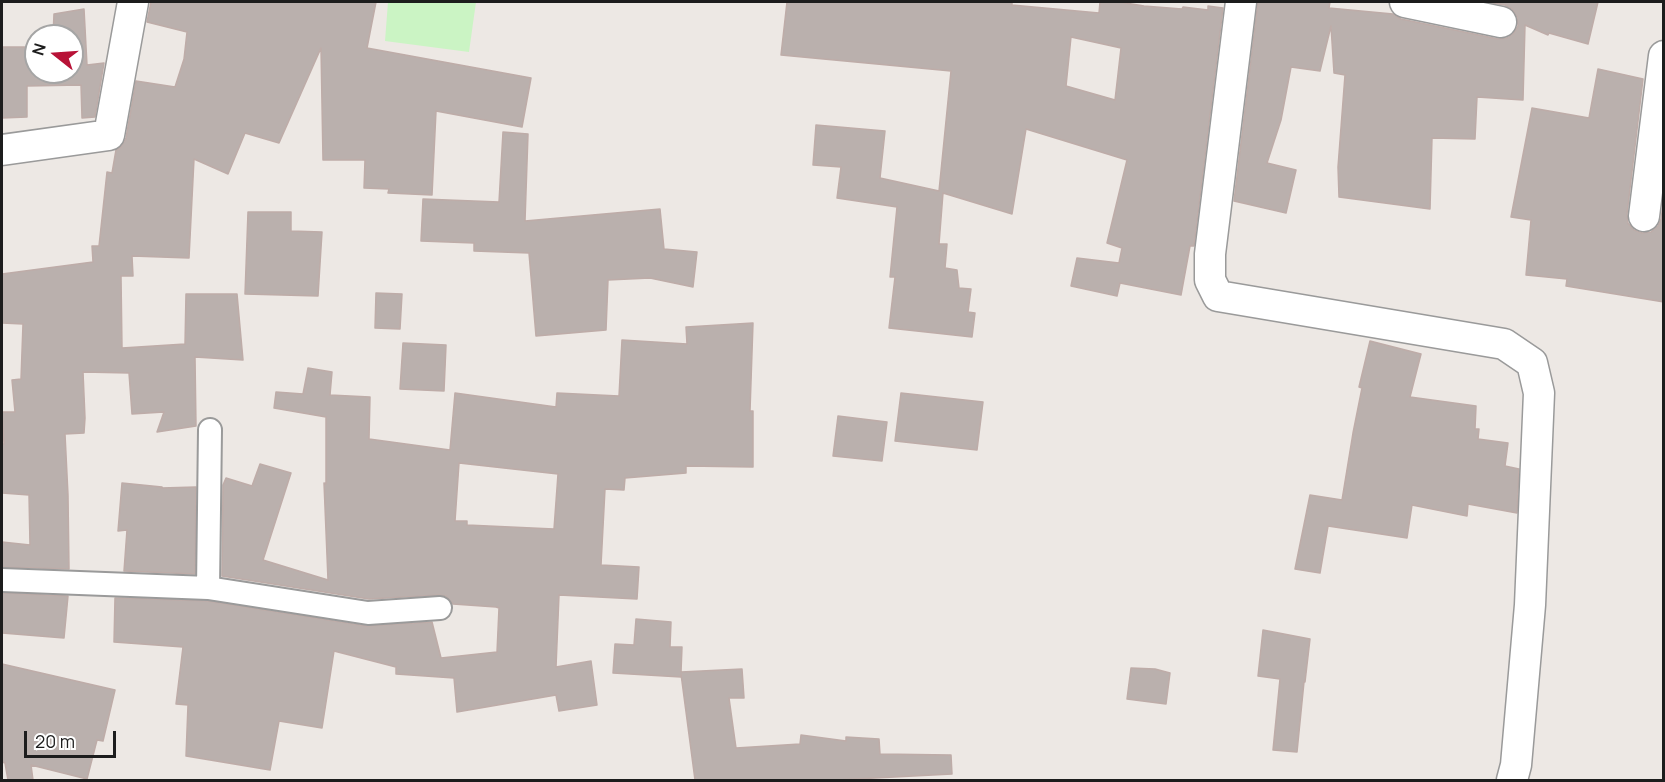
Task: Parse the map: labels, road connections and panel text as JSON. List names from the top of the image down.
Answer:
{
  "scale_bar": "20 m",
  "north": "left"
}
